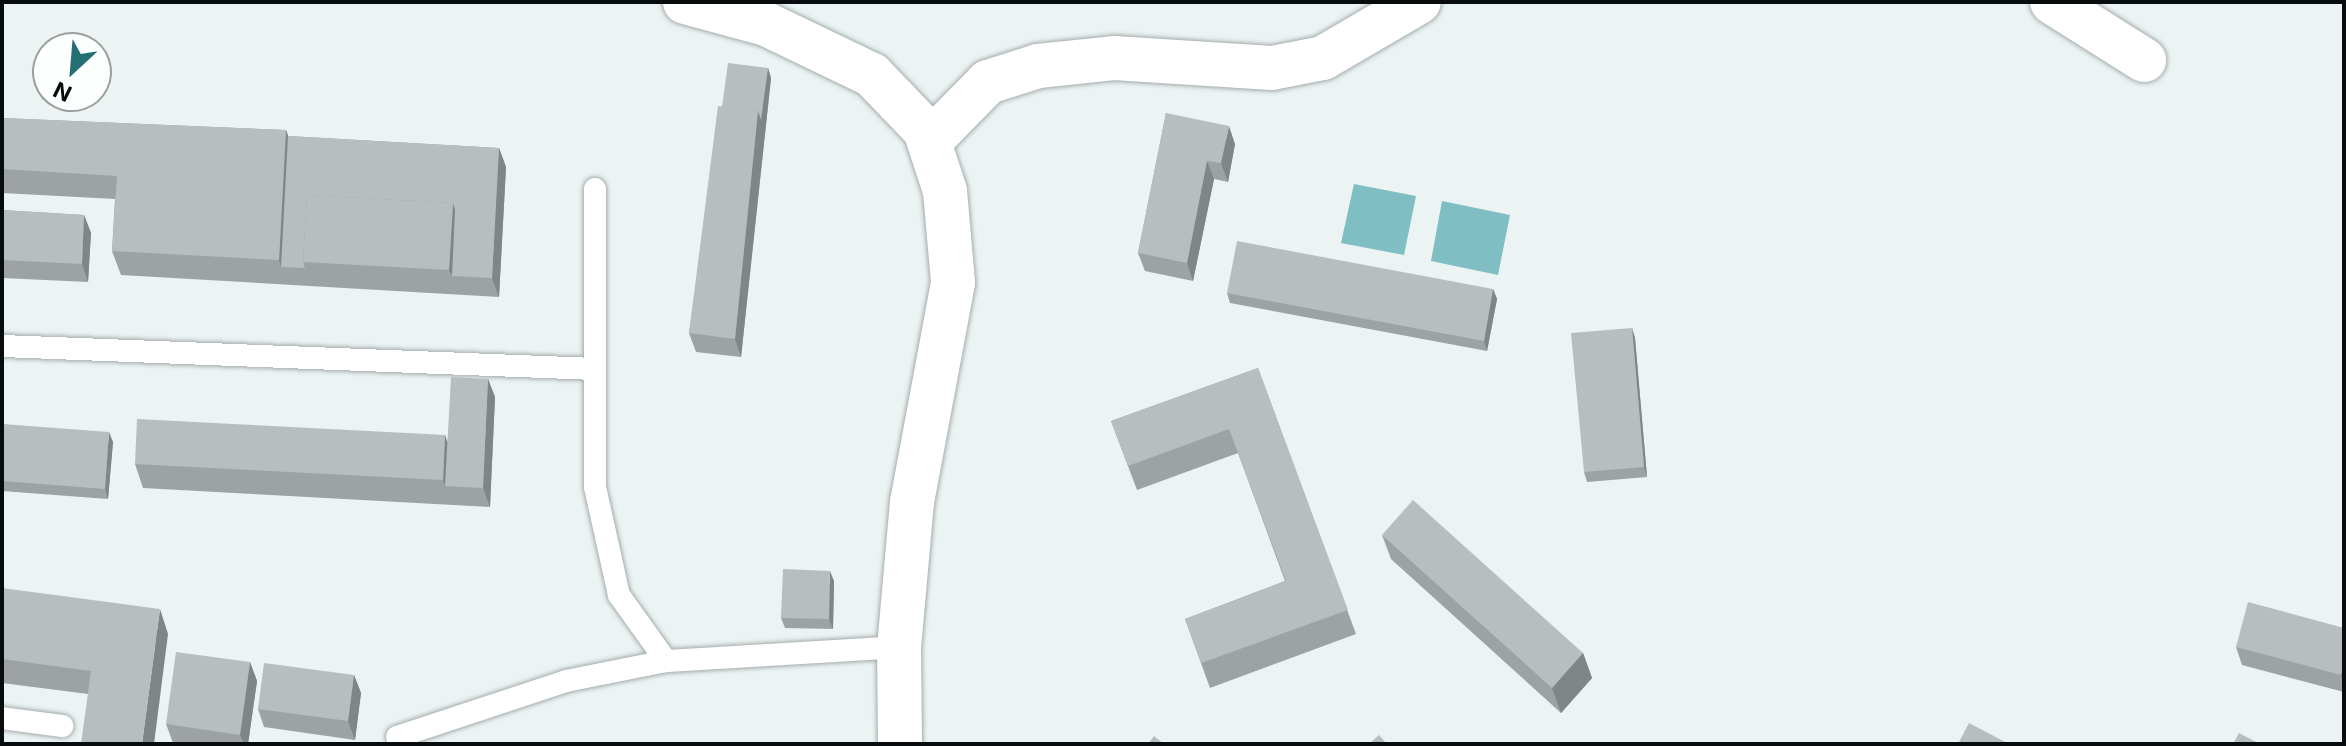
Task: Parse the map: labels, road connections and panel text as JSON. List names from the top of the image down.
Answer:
{
  "north": "bottom left"
}
